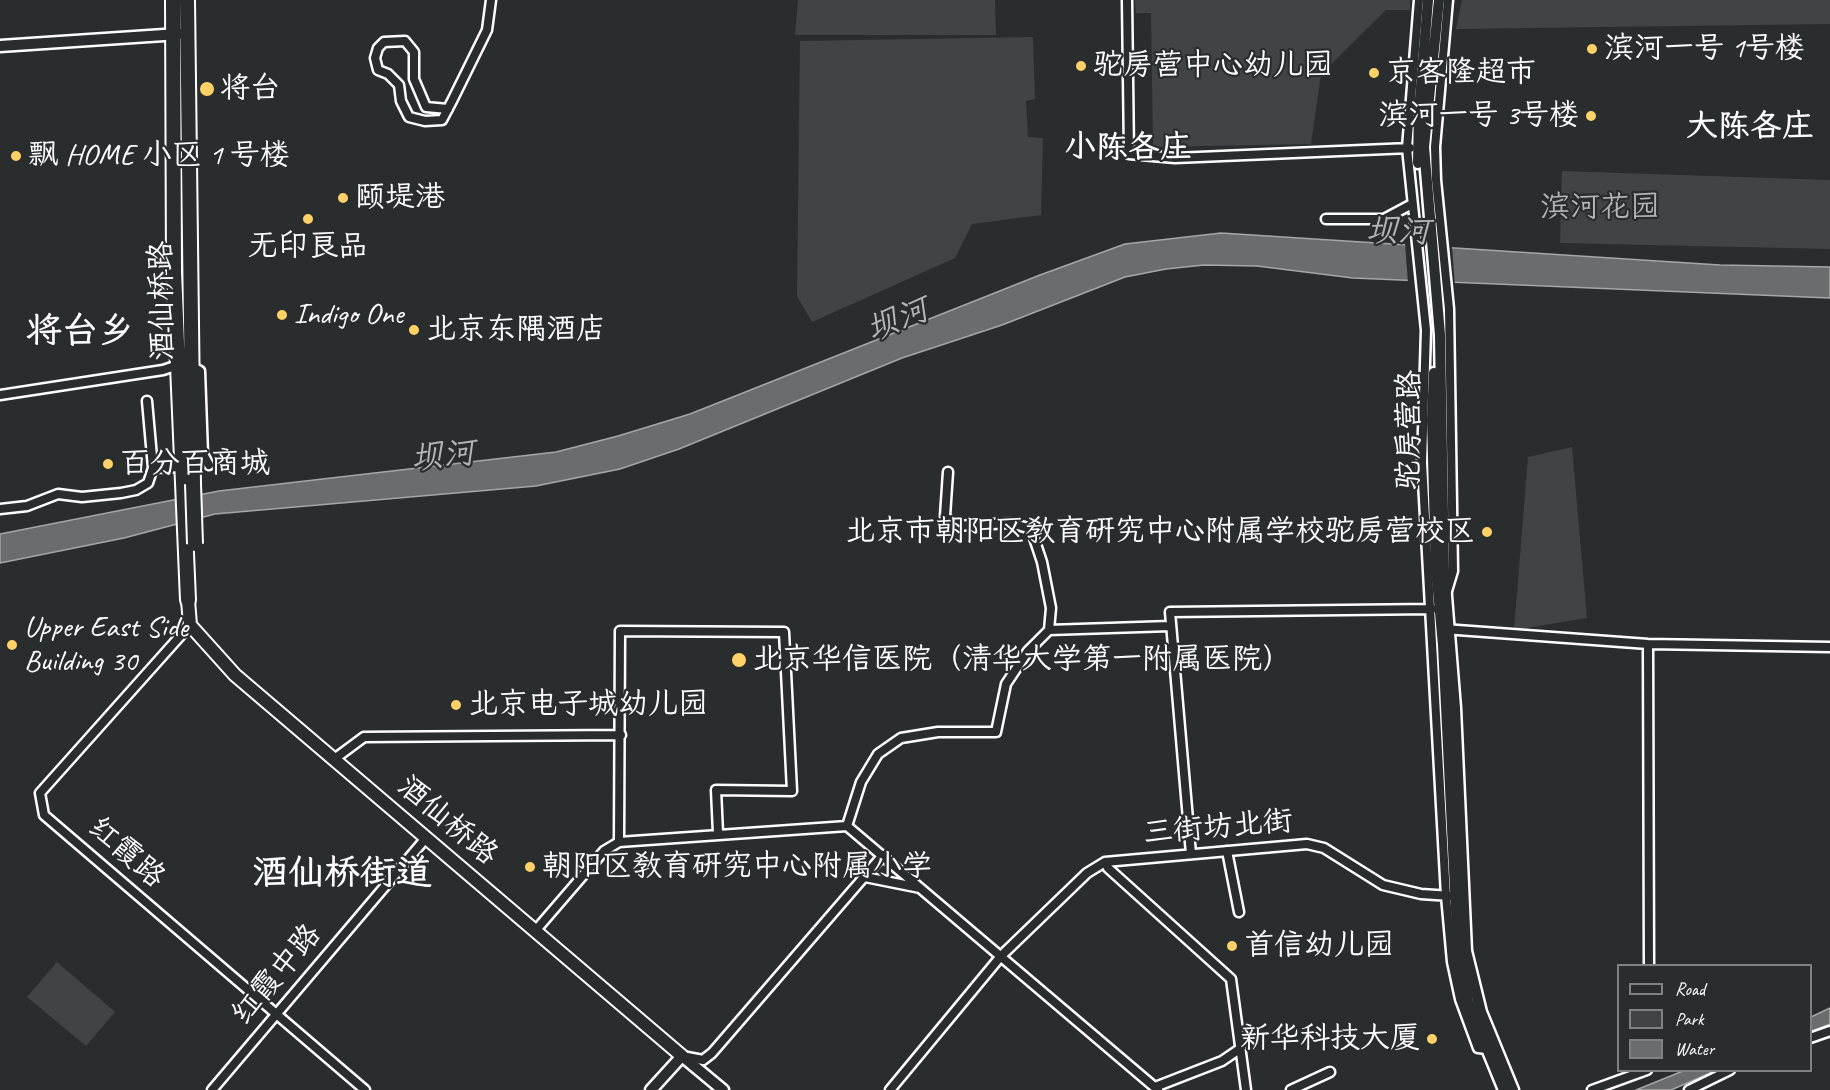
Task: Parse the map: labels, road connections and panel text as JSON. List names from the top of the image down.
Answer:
{
  "streets": {
    "main road": ["酒仙桥路"],
    "street": [
      "驼房营路",
      "三街坊北街",
      "红霞路",
      "红霞中路"
    ]
  },
  "crossings": [
    ["酒仙桥路", "红霞路"],
    ["酒仙桥路", "红霞中路"],
    ["驼房营路", "三街坊北街"],
    ["红霞路", "红霞中路"]
  ],
  "districts": [
    "大陈各庄",
    "小陈各庄",
    "将台乡",
    "酒仙桥街道"
  ],
  "water": ["坝河"],
  "parks": ["滨河花园"],
  "places": [
    "滨河一号 1号楼",
    "驼房营中心幼儿园",
    "京客隆超市",
    "将台",
    "滨河一号 3号楼",
    "飘 HOME 小区 1 号楼",
    "颐堤港",
    "无印良品",
    "Indigo One",
    "北京东隅酒店",
    "百分百商城",
    "北京市朝阳区教育研究中心附属学校驼房营校区",
    "Upper East Side Building 30",
    "北京华信医院（清华大学第一附属医院）",
    "北京电子城幼儿园",
    "朝阳区教育研究中心附属小学",
    "首信幼儿园",
    "新华科技大厦"
  ],
  "legend": ["Road", "Park", "Water"]
}
